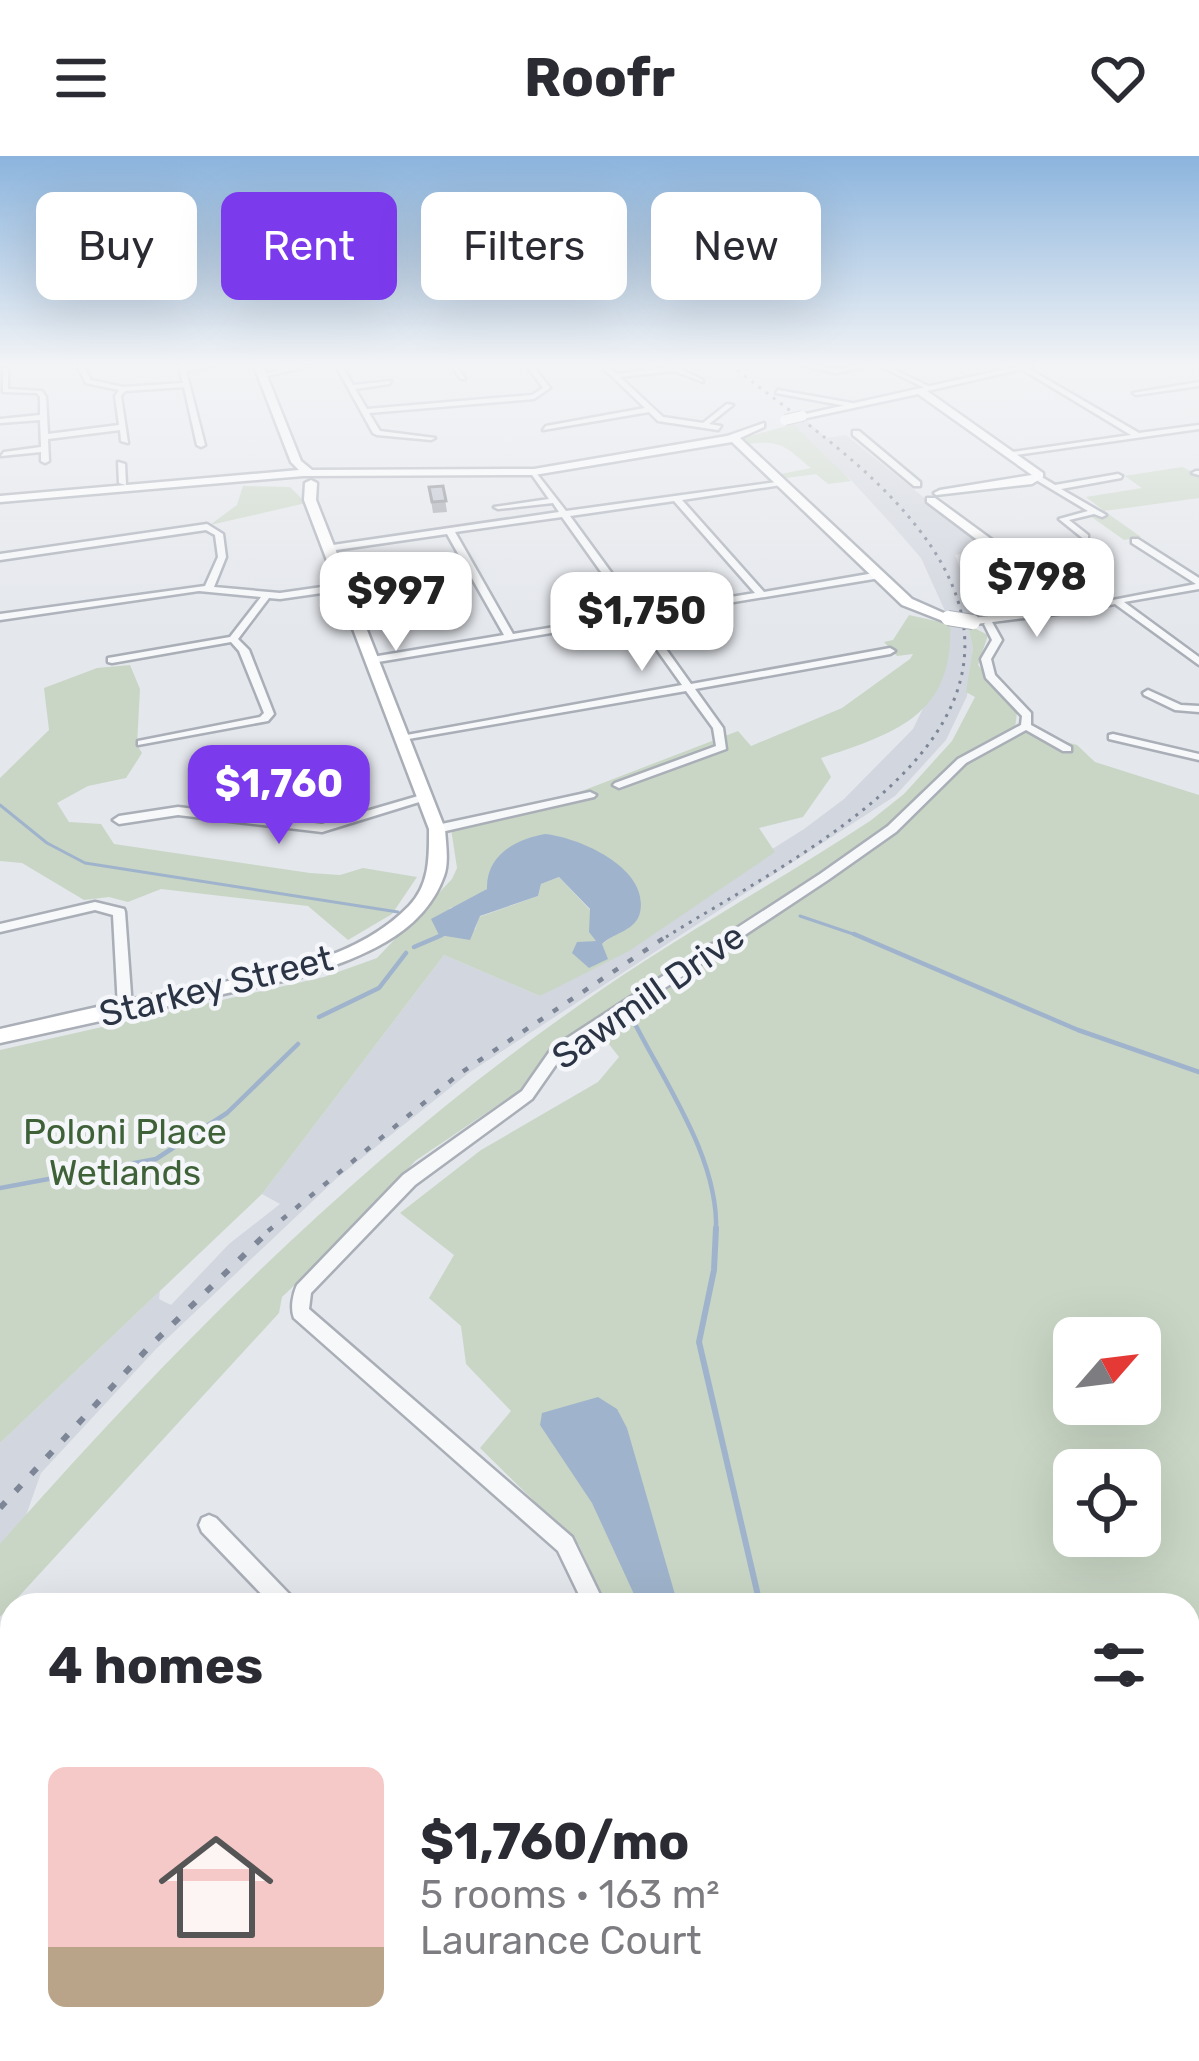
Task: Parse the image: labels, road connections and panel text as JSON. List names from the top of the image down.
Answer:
{
  "streets": {
    "street": ["Starkey Street", "Sawmill Drive"]
  },
  "parks": ["Poloni Place Wetlands"],
  "north": "top right",
  "page": {
    "header": "Roofr",
    "chip": [
      "Buy",
      "Rent",
      "Filters",
      "New"
    ],
    "price": [
      "$798",
      "$997",
      "$1,750",
      "$1,760"
    ],
    "heading": "4 homes",
    "list": [
      {
        "name": "$1,760/mo",
        "note": "5 rooms · 163 m² · Laurance Court"
      }
    ]
  }
}
